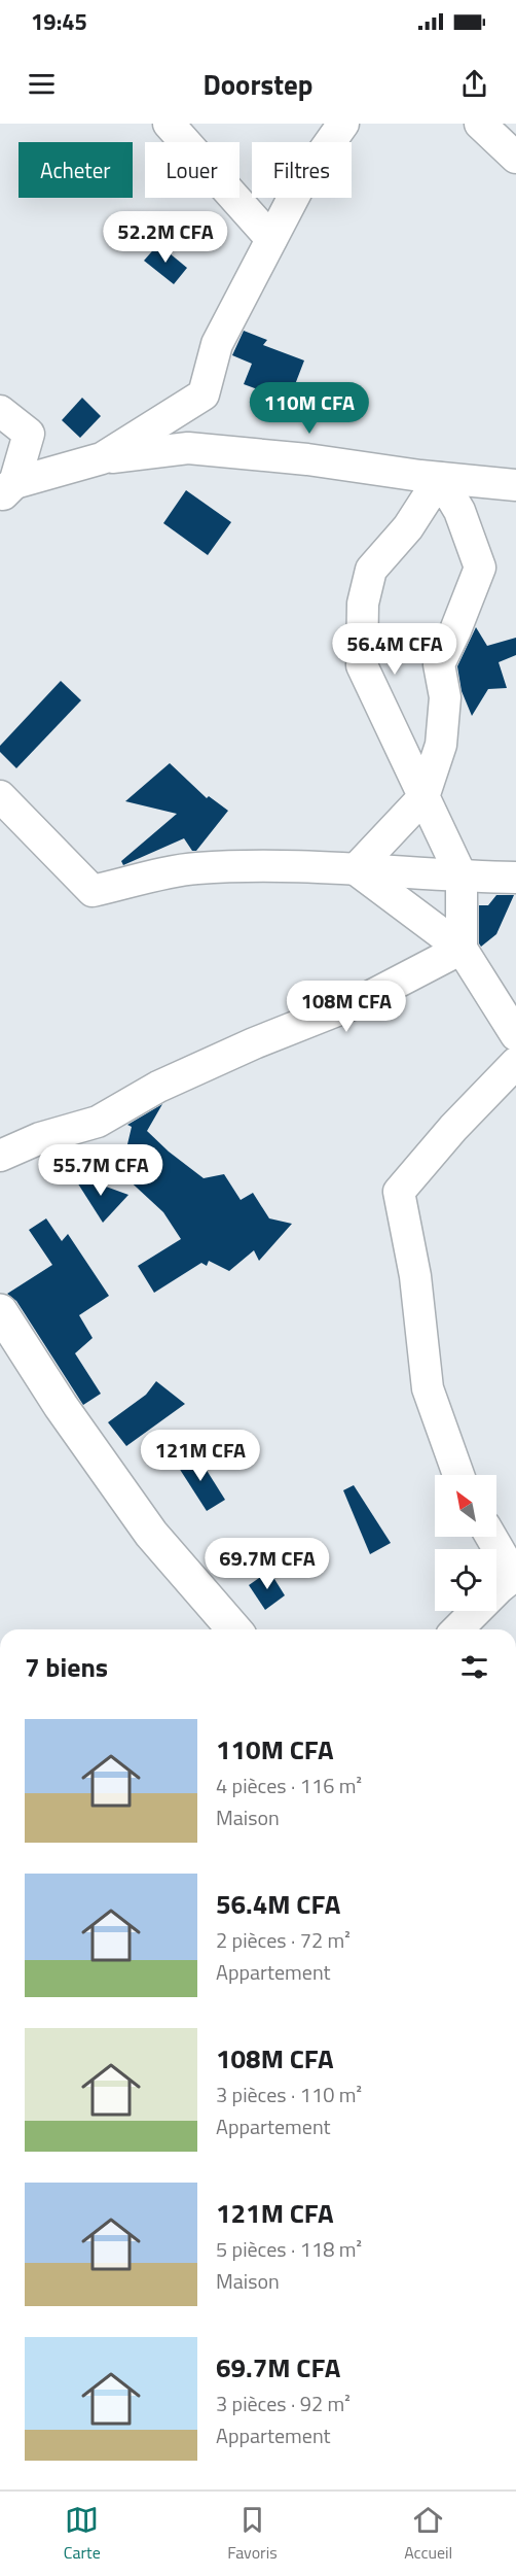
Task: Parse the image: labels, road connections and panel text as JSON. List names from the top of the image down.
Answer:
{
  "north": "top left",
  "page": {
    "status": "19:45",
    "header": "Doorstep",
    "chip": ["Acheter", "Louer", "Filtres"],
    "price": [
      "52.2M CFA",
      "110M CFA",
      "56.4M CFA",
      "108M CFA",
      "55.7M CFA",
      "121M CFA",
      "69.7M CFA"
    ],
    "heading": "7 biens",
    "list": [
      {
        "name": "110M CFA",
        "note": "4 pièces · 116 m² · Maison"
      },
      {
        "name": "56.4M CFA",
        "note": "2 pièces · 72 m² · Appartement"
      },
      {
        "name": "108M CFA",
        "note": "3 pièces · 110 m² · Appartement"
      },
      {
        "name": "121M CFA",
        "note": "5 pièces · 118 m² · Maison"
      },
      {
        "name": "69.7M CFA",
        "note": "3 pièces · 92 m² · Appartement"
      }
    ],
    "tabs": ["Carte", "Favoris", "Accueil"]
  }
}
